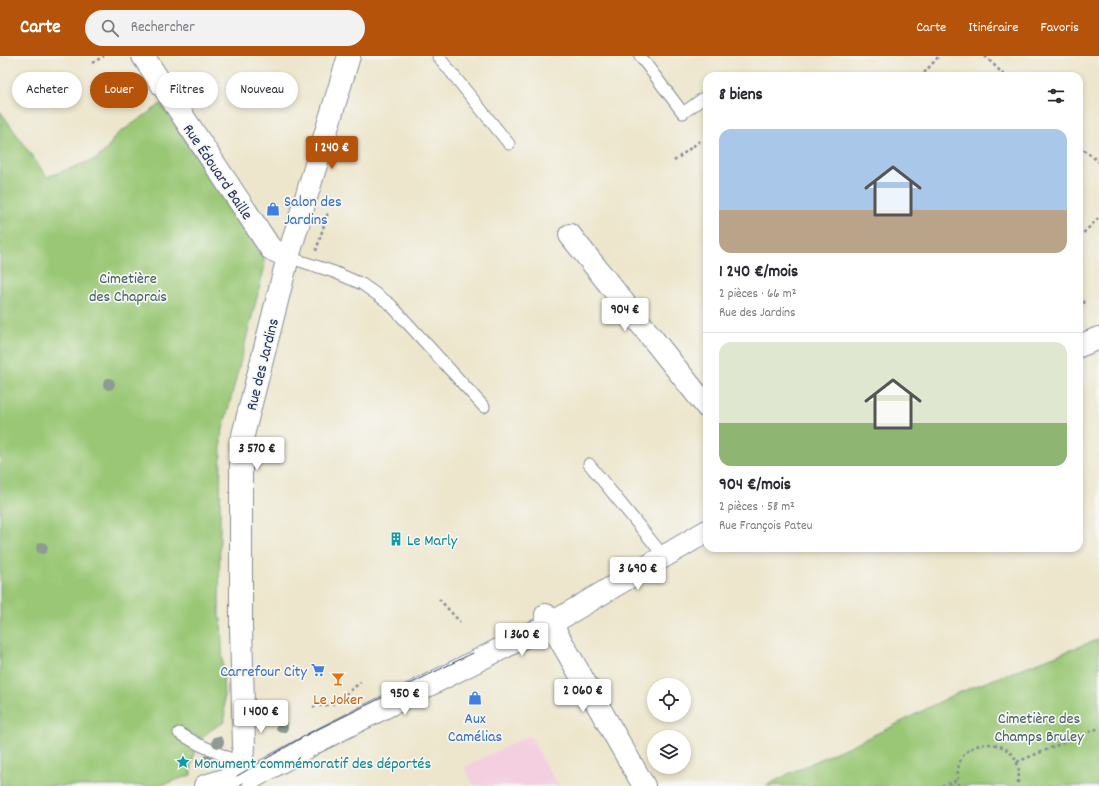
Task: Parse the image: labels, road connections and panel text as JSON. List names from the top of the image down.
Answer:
{
  "streets": {
    "street": ["Rue Édouard Baille", "Rue des Jardins"]
  },
  "crossings": [
    ["Rue Édouard Baille", "Rue des Jardins"]
  ],
  "parks": ["Cimetière des Chaprais", "Cimetière des Champs Bruley"],
  "places": {
    "shop": ["Salon des Jardins", "Aux Camélias"],
    "building": ["Le Marly"],
    "supermarket": ["Carrefour City"],
    "bar": ["Le Joker"],
    "place": ["Monument commémoratif des déportés"]
  },
  "page": {
    "header": "Carte",
    "search": "Rechercher",
    "nav": ["Carte", "Itinéraire", "Favoris"],
    "chip": [
      "Acheter",
      "Louer",
      "Filtres",
      "Nouveau"
    ],
    "heading": "8 biens",
    "list": [
      {
        "name": "1 240 €/mois",
        "note": "2 pièces · 66 m² · Rue des Jardins"
      },
      {
        "name": "904 €/mois",
        "note": "2 pièces · 58 m² · Rue François Pateu"
      }
    ],
    "price": [
      "1 240 €",
      "904 €",
      "3 570 €",
      "3 690 €",
      "1 360 €",
      "2 060 €",
      "950 €",
      "1 400 €"
    ]
  }
}
